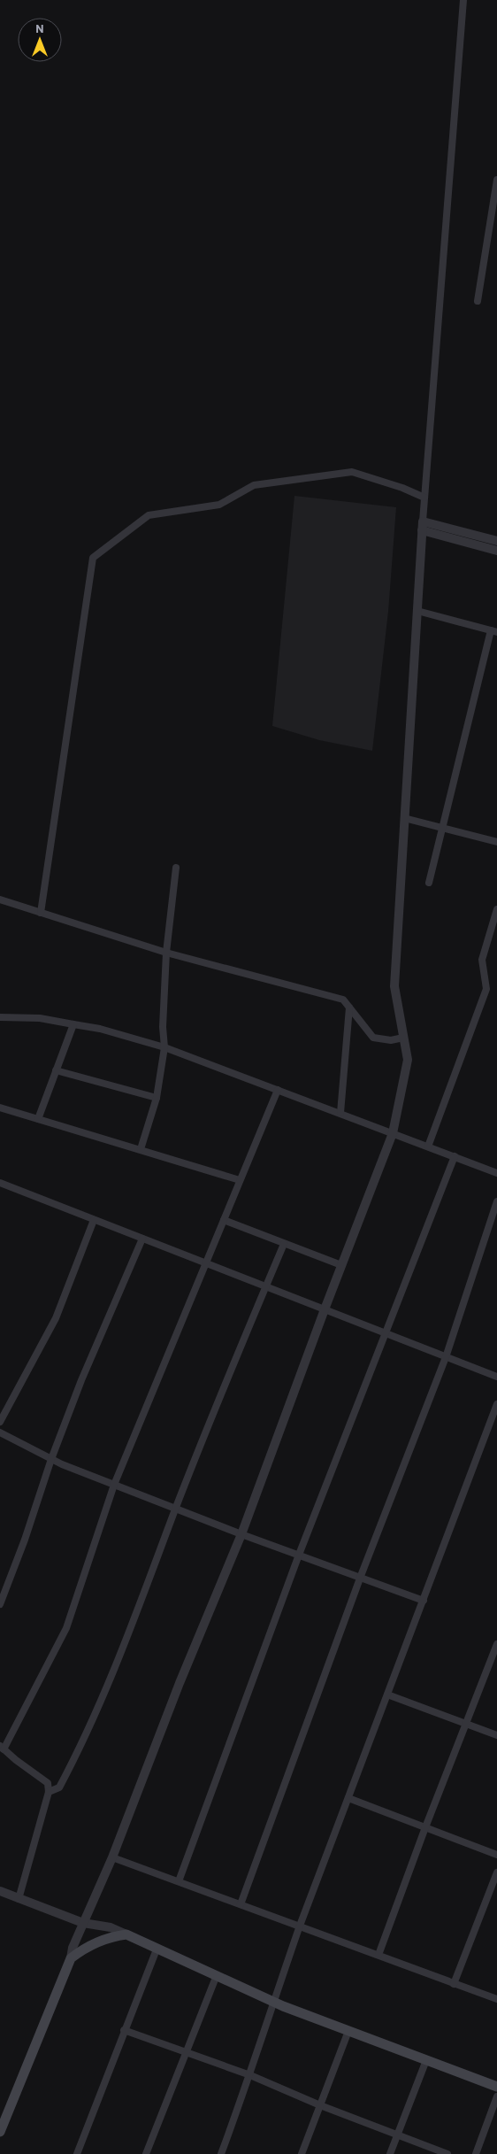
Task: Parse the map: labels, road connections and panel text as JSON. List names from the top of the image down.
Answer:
{
  "north": "top"
}
